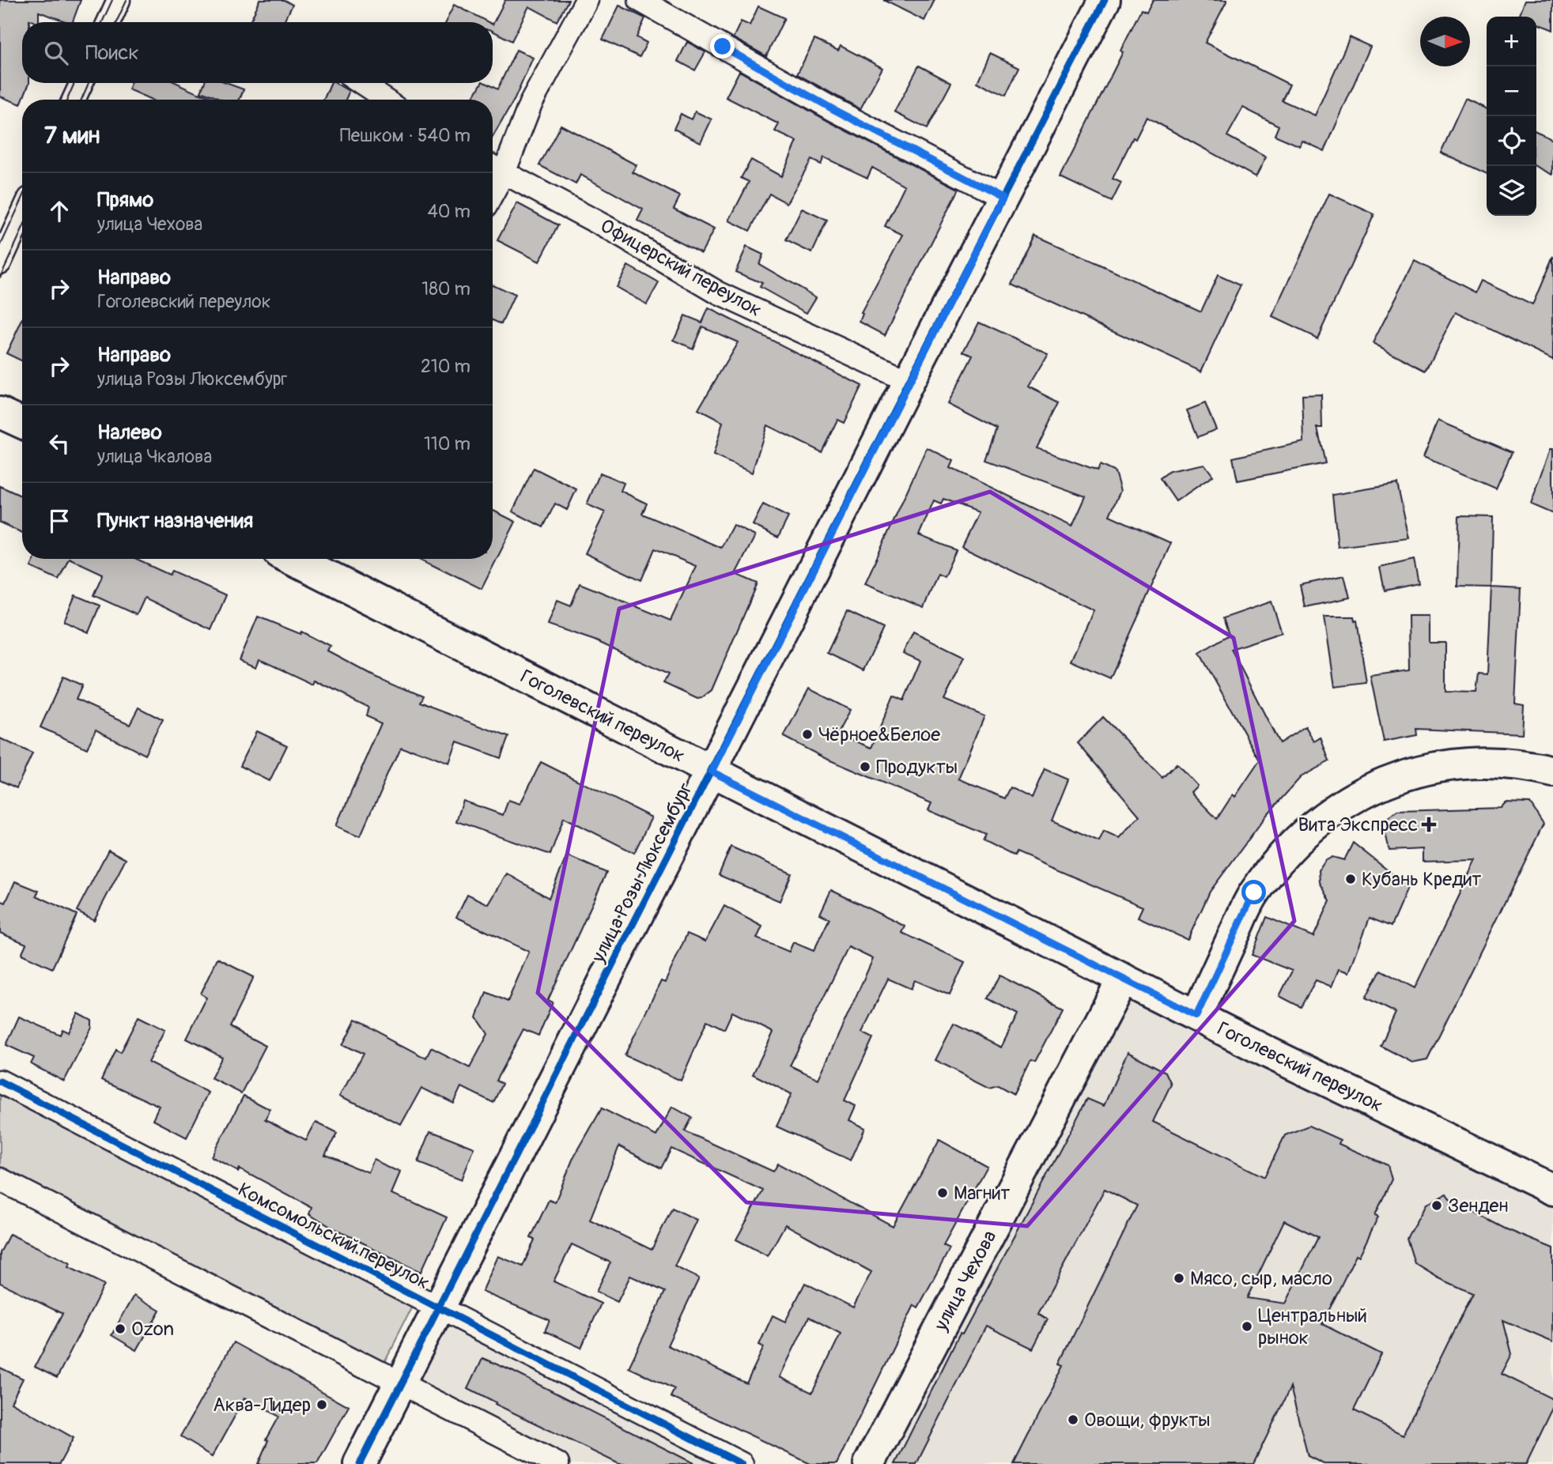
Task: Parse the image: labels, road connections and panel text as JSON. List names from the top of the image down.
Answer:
{
  "streets": {
    "main road": ["Гоголевский переулок", "улица Розы Люксембург", "улица Чехова"],
    "street": ["Офицерский переулок", "Комсомольский переулок"]
  },
  "crossings": [
    ["Офицерский переулок", "улица Розы Люксембург"],
    ["Гоголевский переулок", "улица Розы Люксембург"],
    ["Гоголевский переулок", "улица Чехова"],
    ["улица Розы Люксембург", "Комсомольский переулок"]
  ],
  "places": {
    "other": [
      "Чёрное&Белое",
      "Продукты",
      "Кубань Кредит",
      "Магнит",
      "Зенден",
      "Мясо, сыр, масло",
      "Центральный рынок",
      "Ozon",
      "Аква-Лидер",
      "Овощи, фрукты"
    ],
    "health": ["Вита Экспресс"]
  },
  "north": "right",
  "page": {
    "map_buttons": ["+", "−"],
    "search": "Поиск",
    "heading": ["7 мин", "Пешком · 540 m"],
    "list": [
      ["Прямо", "улица Чехова", "40 m"],
      ["Направо", "Гоголевский переулок", "180 m"],
      ["Направо", "улица Розы Люксембург", "210 m"],
      ["Налево", "улица Чкалова", "110 m"],
      "Пункт назначения"
    ]
  }
}
